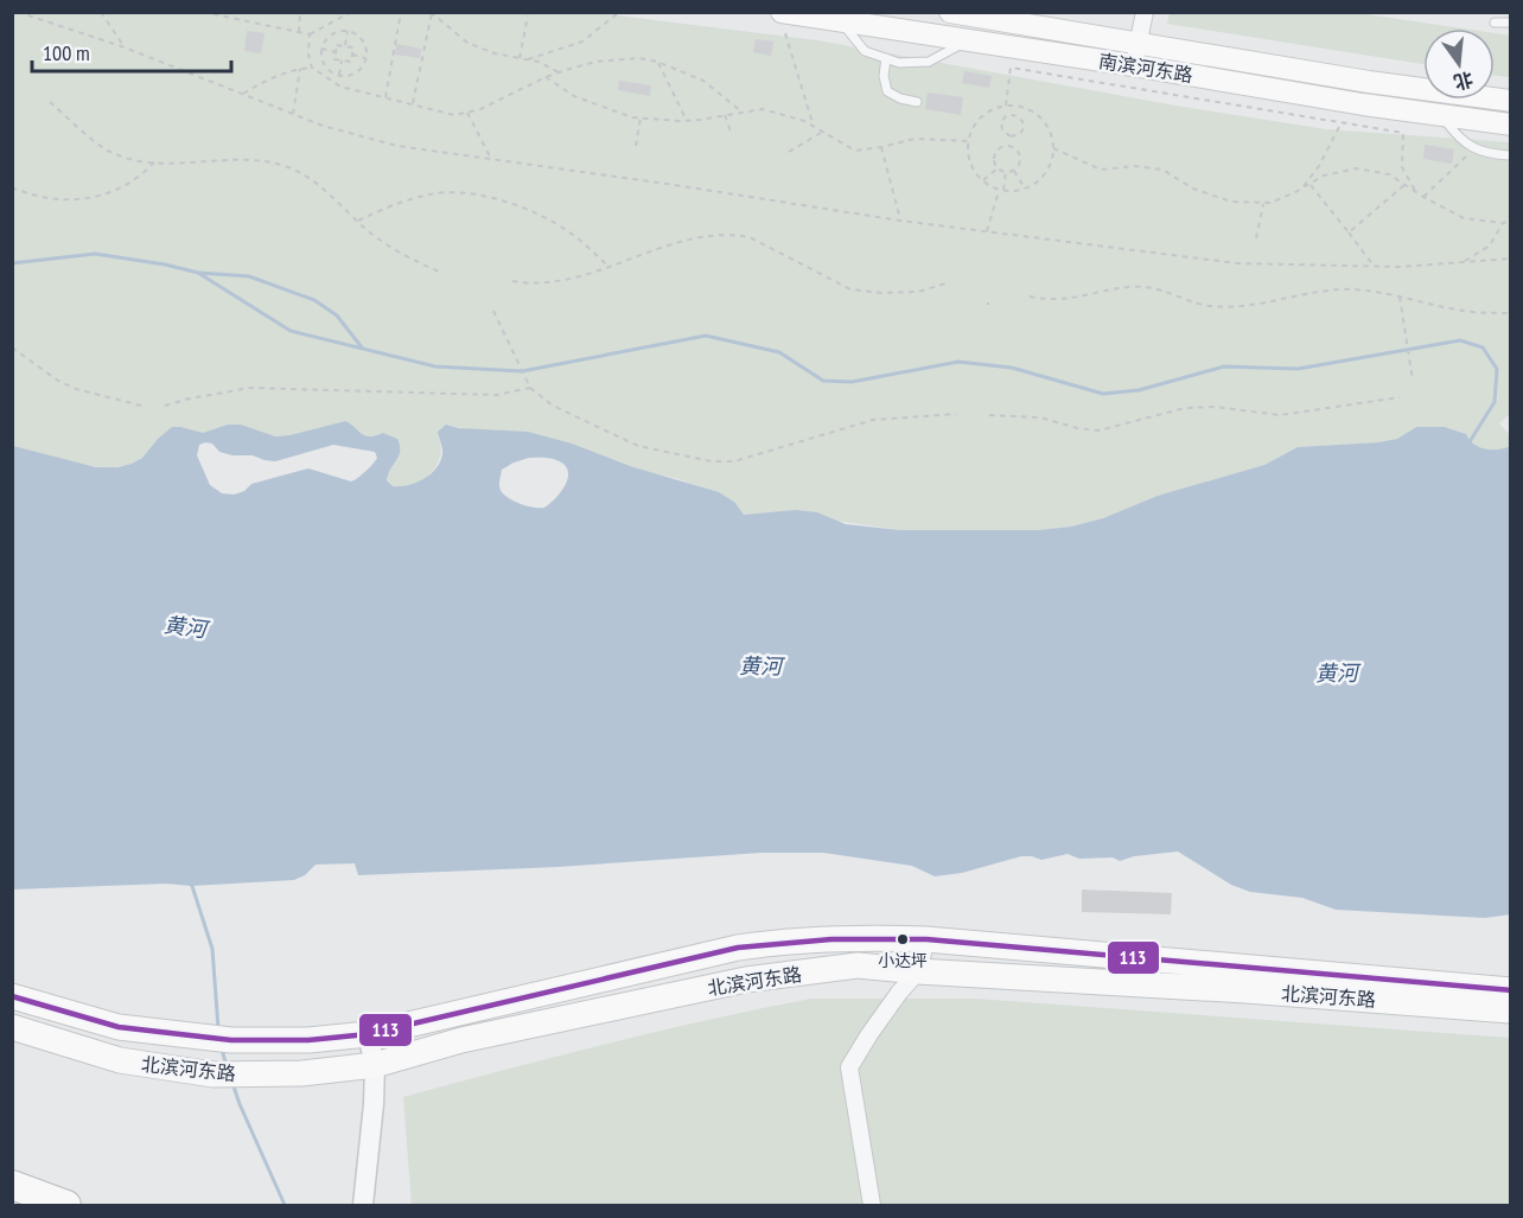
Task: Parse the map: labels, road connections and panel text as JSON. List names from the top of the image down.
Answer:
{
  "streets": {
    "main road": ["南滨河东路", "北滨河东路"]
  },
  "water": ["黄河"],
  "places": ["小达坪"],
  "lines": ["transit line 113"],
  "scale_bar": "100 m",
  "north": "bottom"
}
